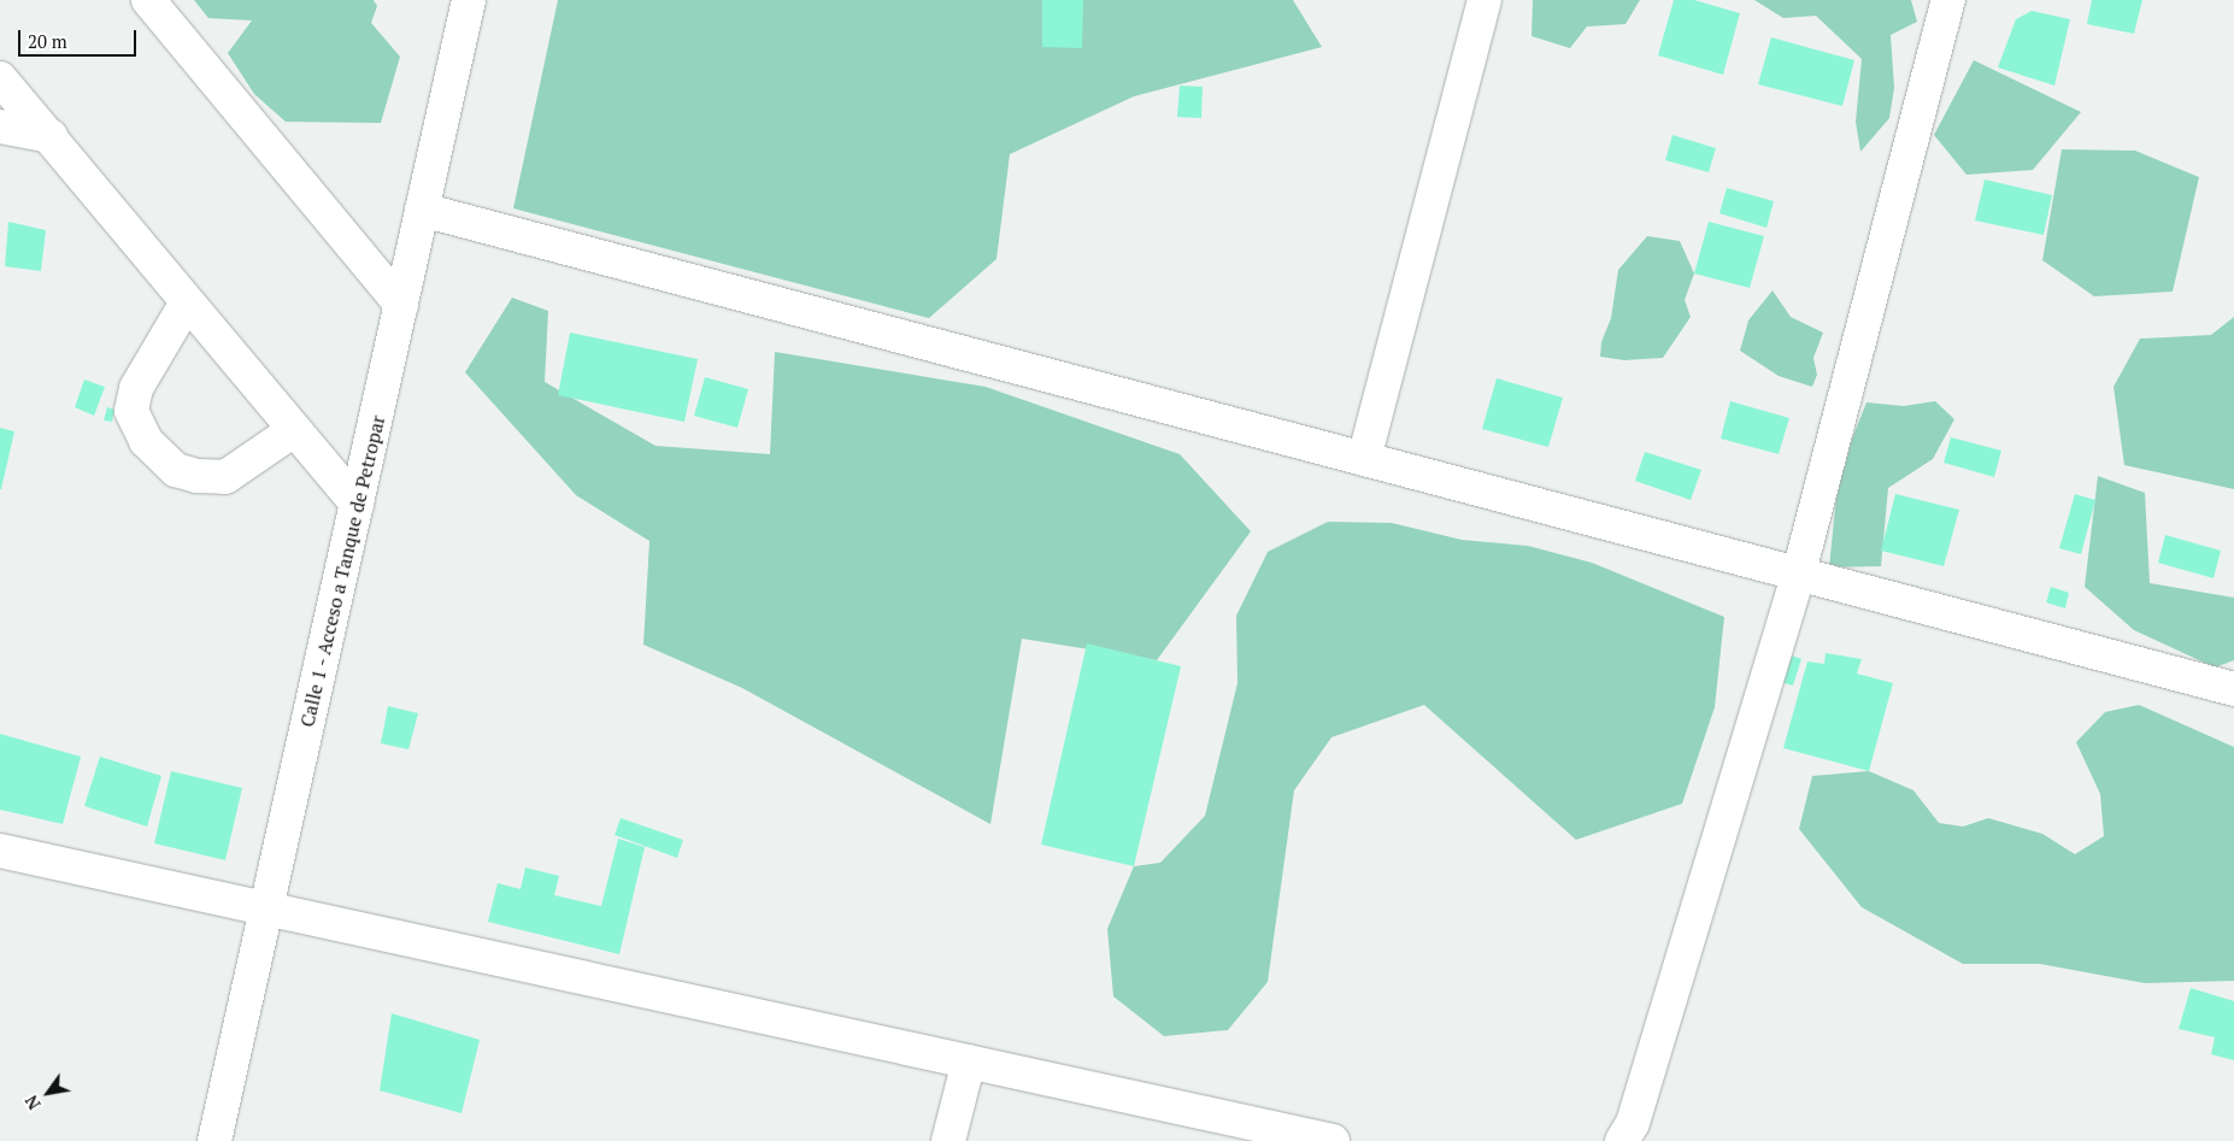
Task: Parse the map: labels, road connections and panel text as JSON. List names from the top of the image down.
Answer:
{
  "streets": {
    "street": ["Calle 1 - Acceso a Tanque de Petropar"]
  },
  "scale_bar": "20 m",
  "north": "bottom left"
}
